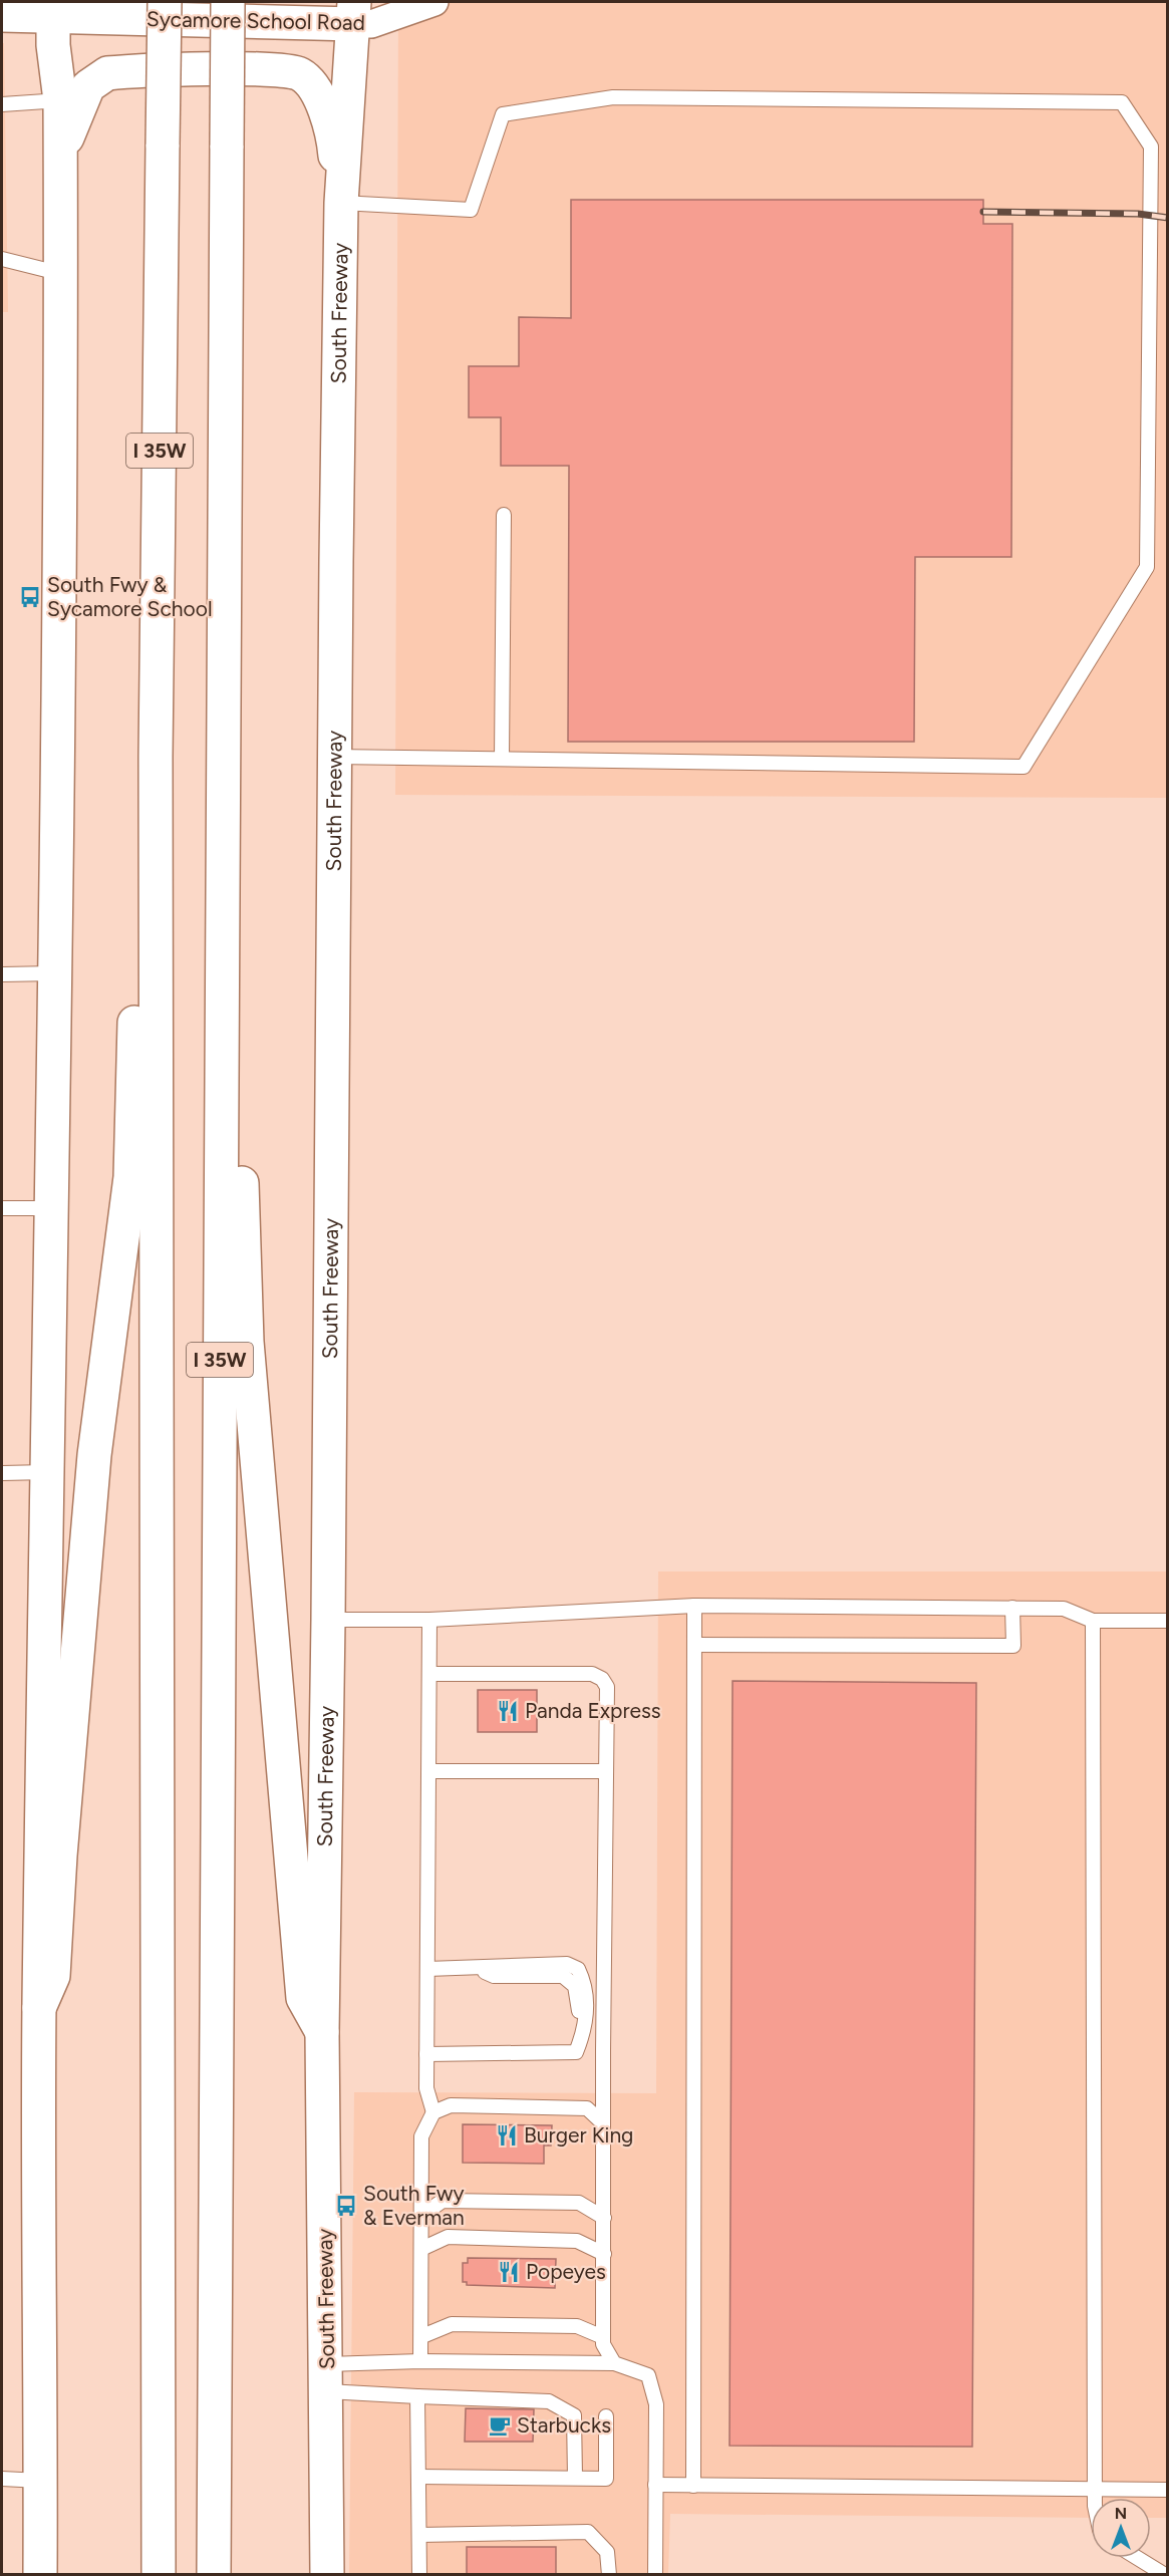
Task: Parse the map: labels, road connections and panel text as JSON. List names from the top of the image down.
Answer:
{
  "streets": {
    "main road": ["Sycamore School Road", "South Freeway", "I 35W"]
  },
  "crossings": [
    ["Sycamore School Road", "South Freeway"]
  ],
  "places": {
    "bus stop": ["South Fwy & Sycamore School", "South Fwy & Everman"],
    "restaurant": ["Panda Express", "Burger King", "Popeyes"],
    "cafe": ["Starbucks"]
  },
  "north": "top"
}
